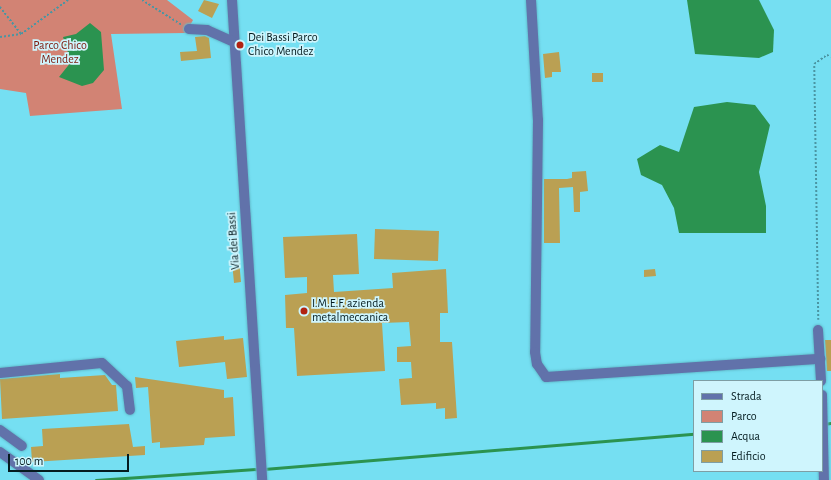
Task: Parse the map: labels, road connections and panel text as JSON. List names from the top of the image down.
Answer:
{
  "streets": {
    "street": ["Via dei Bassi"]
  },
  "parks": ["Parco Chico Mendez"],
  "places": ["Dei Bassi Parco Chico Mendez", "I.M.E.F. azienda metalmeccanica"],
  "legend": [
    "Strada",
    "Parco",
    "Acqua",
    "Edificio"
  ],
  "scale_bar": "100 m"
}
